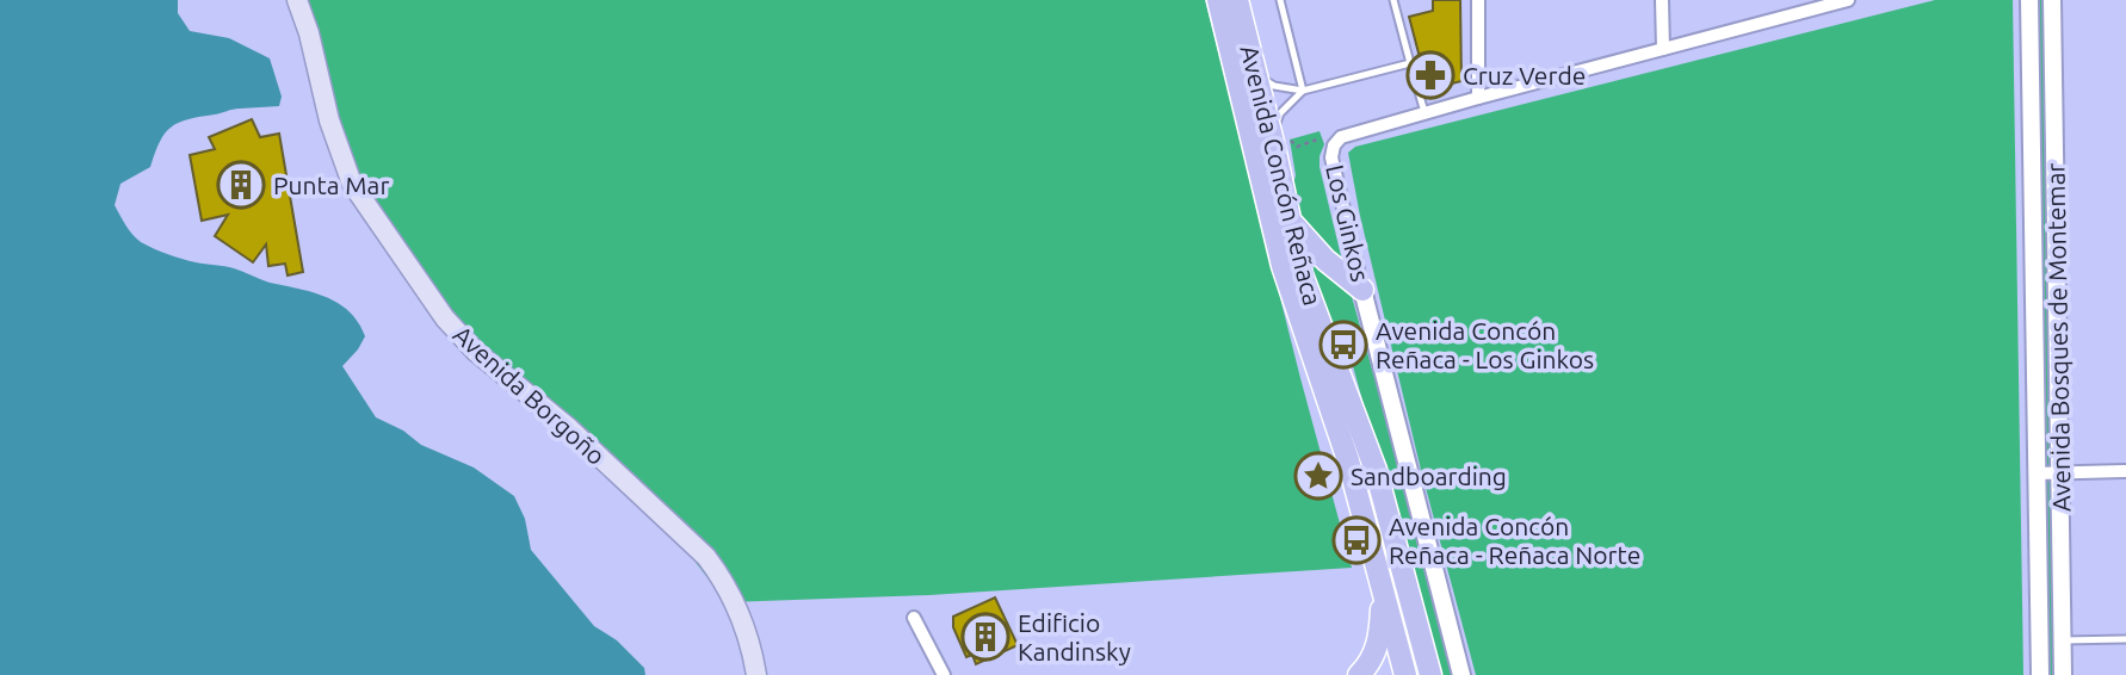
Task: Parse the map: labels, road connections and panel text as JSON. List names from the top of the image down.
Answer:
{
  "streets": {
    "main road": ["Avenida Concón Reñaca", "Avenida Borgoño"],
    "street": ["Los Ginkos", "Avenida Bosques de Montemar"]
  },
  "places": {
    "pharmacy": ["Cruz Verde"],
    "building": ["Punta Mar", "Edificio Kandinsky"],
    "bus stop": ["Avenida Concón Reñaca - Los Ginkos", "Avenida Concón Reñaca - Reñaca Norte"],
    "place": ["Sandboarding"]
  }
}
